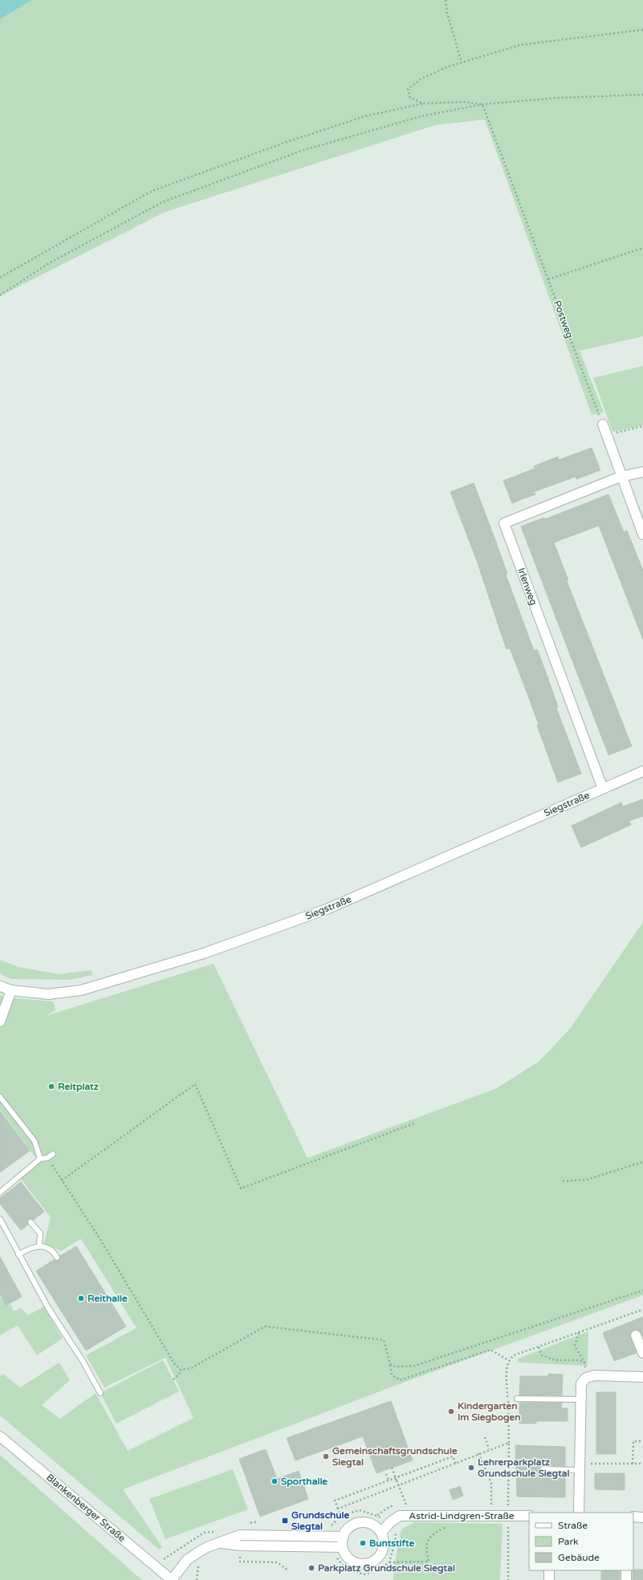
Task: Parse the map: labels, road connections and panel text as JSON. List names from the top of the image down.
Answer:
{
  "streets": {
    "street": [
      "Irlenweg",
      "Siegstraße",
      "Blankenberger Straße",
      "Astrid-Lindgren-Straße"
    ],
    "path": ["Postweg"]
  },
  "crossings": [
    ["Irlenweg", "Siegstraße"]
  ],
  "places": {
    "other": [
      "Reitplatz",
      "Reithalle",
      "Kindergarten Im Siegbogen",
      "Gemeinschaftsgrundschule Siegtal",
      "Lehrerparkplatz Grundschule Siegtal",
      "Sporthalle",
      "Buntstifte",
      "Parkplatz Grundschule Siegtal"
    ],
    "transit": ["Grundschule Siegtal"]
  },
  "legend": ["Straße", "Park", "Gebäude"]
}
